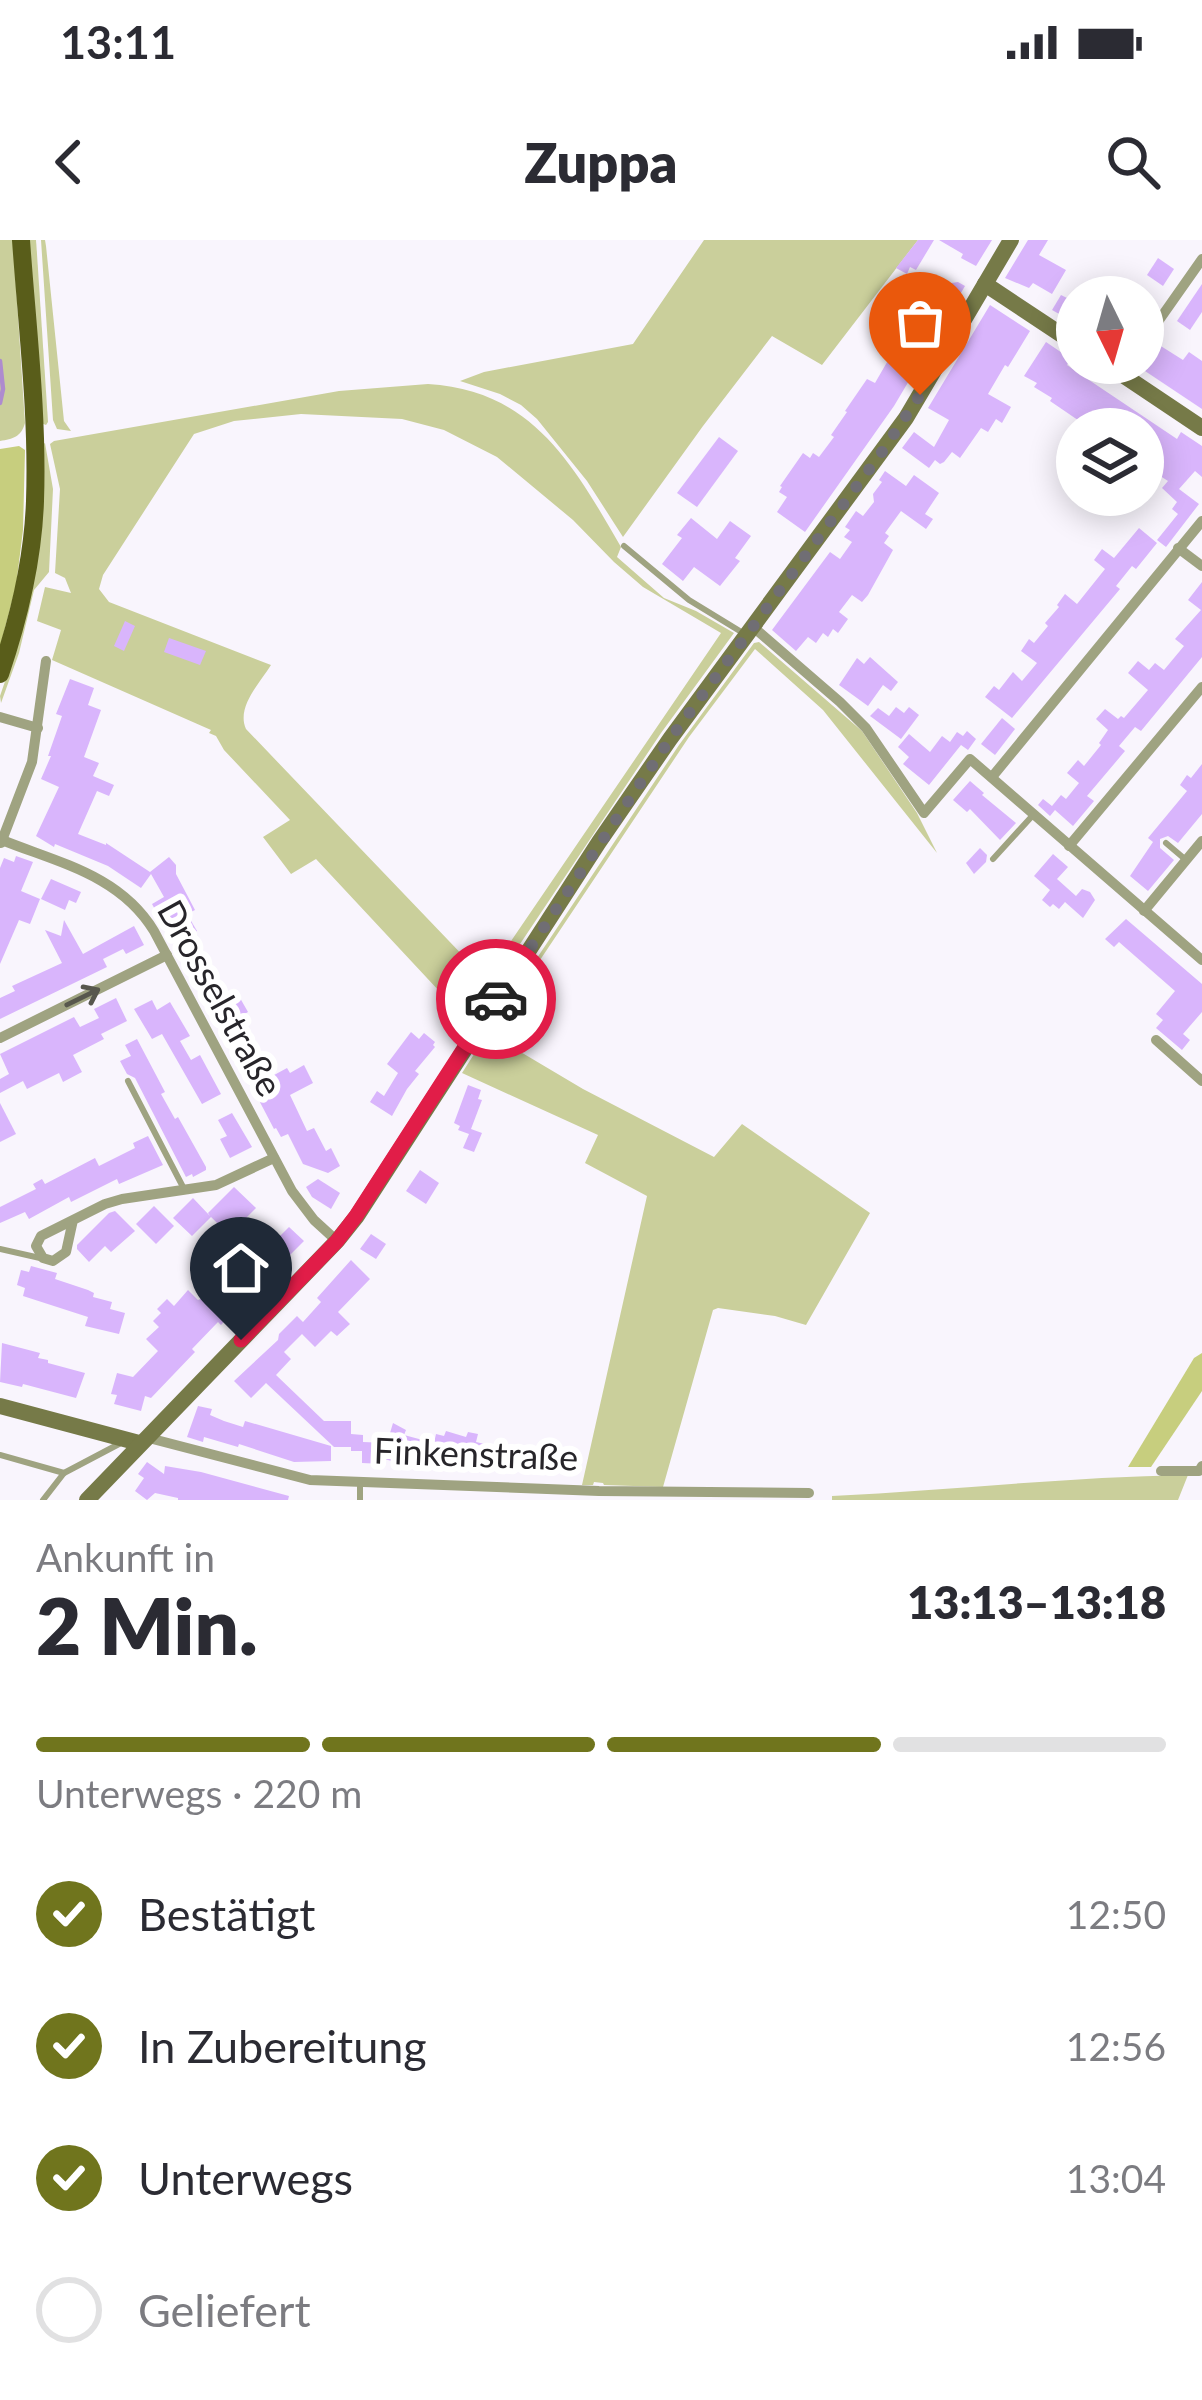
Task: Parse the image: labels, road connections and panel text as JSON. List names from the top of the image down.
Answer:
{
  "streets": {
    "main road": ["Finkenstraße"],
    "street": ["Drosselstraße"]
  },
  "north": "bottom",
  "page": {
    "status": "13:11",
    "header": "Zuppa",
    "heading": ["2 Min.", "Ankunft in", "13:13–13:18"],
    "bar": "Unterwegs · 220 m",
    "list": [
      ["Bestätigt", "12:50"],
      ["In Zubereitung", "12:56"],
      ["Unterwegs", "13:04"],
      "Geliefert"
    ]
  }
}
